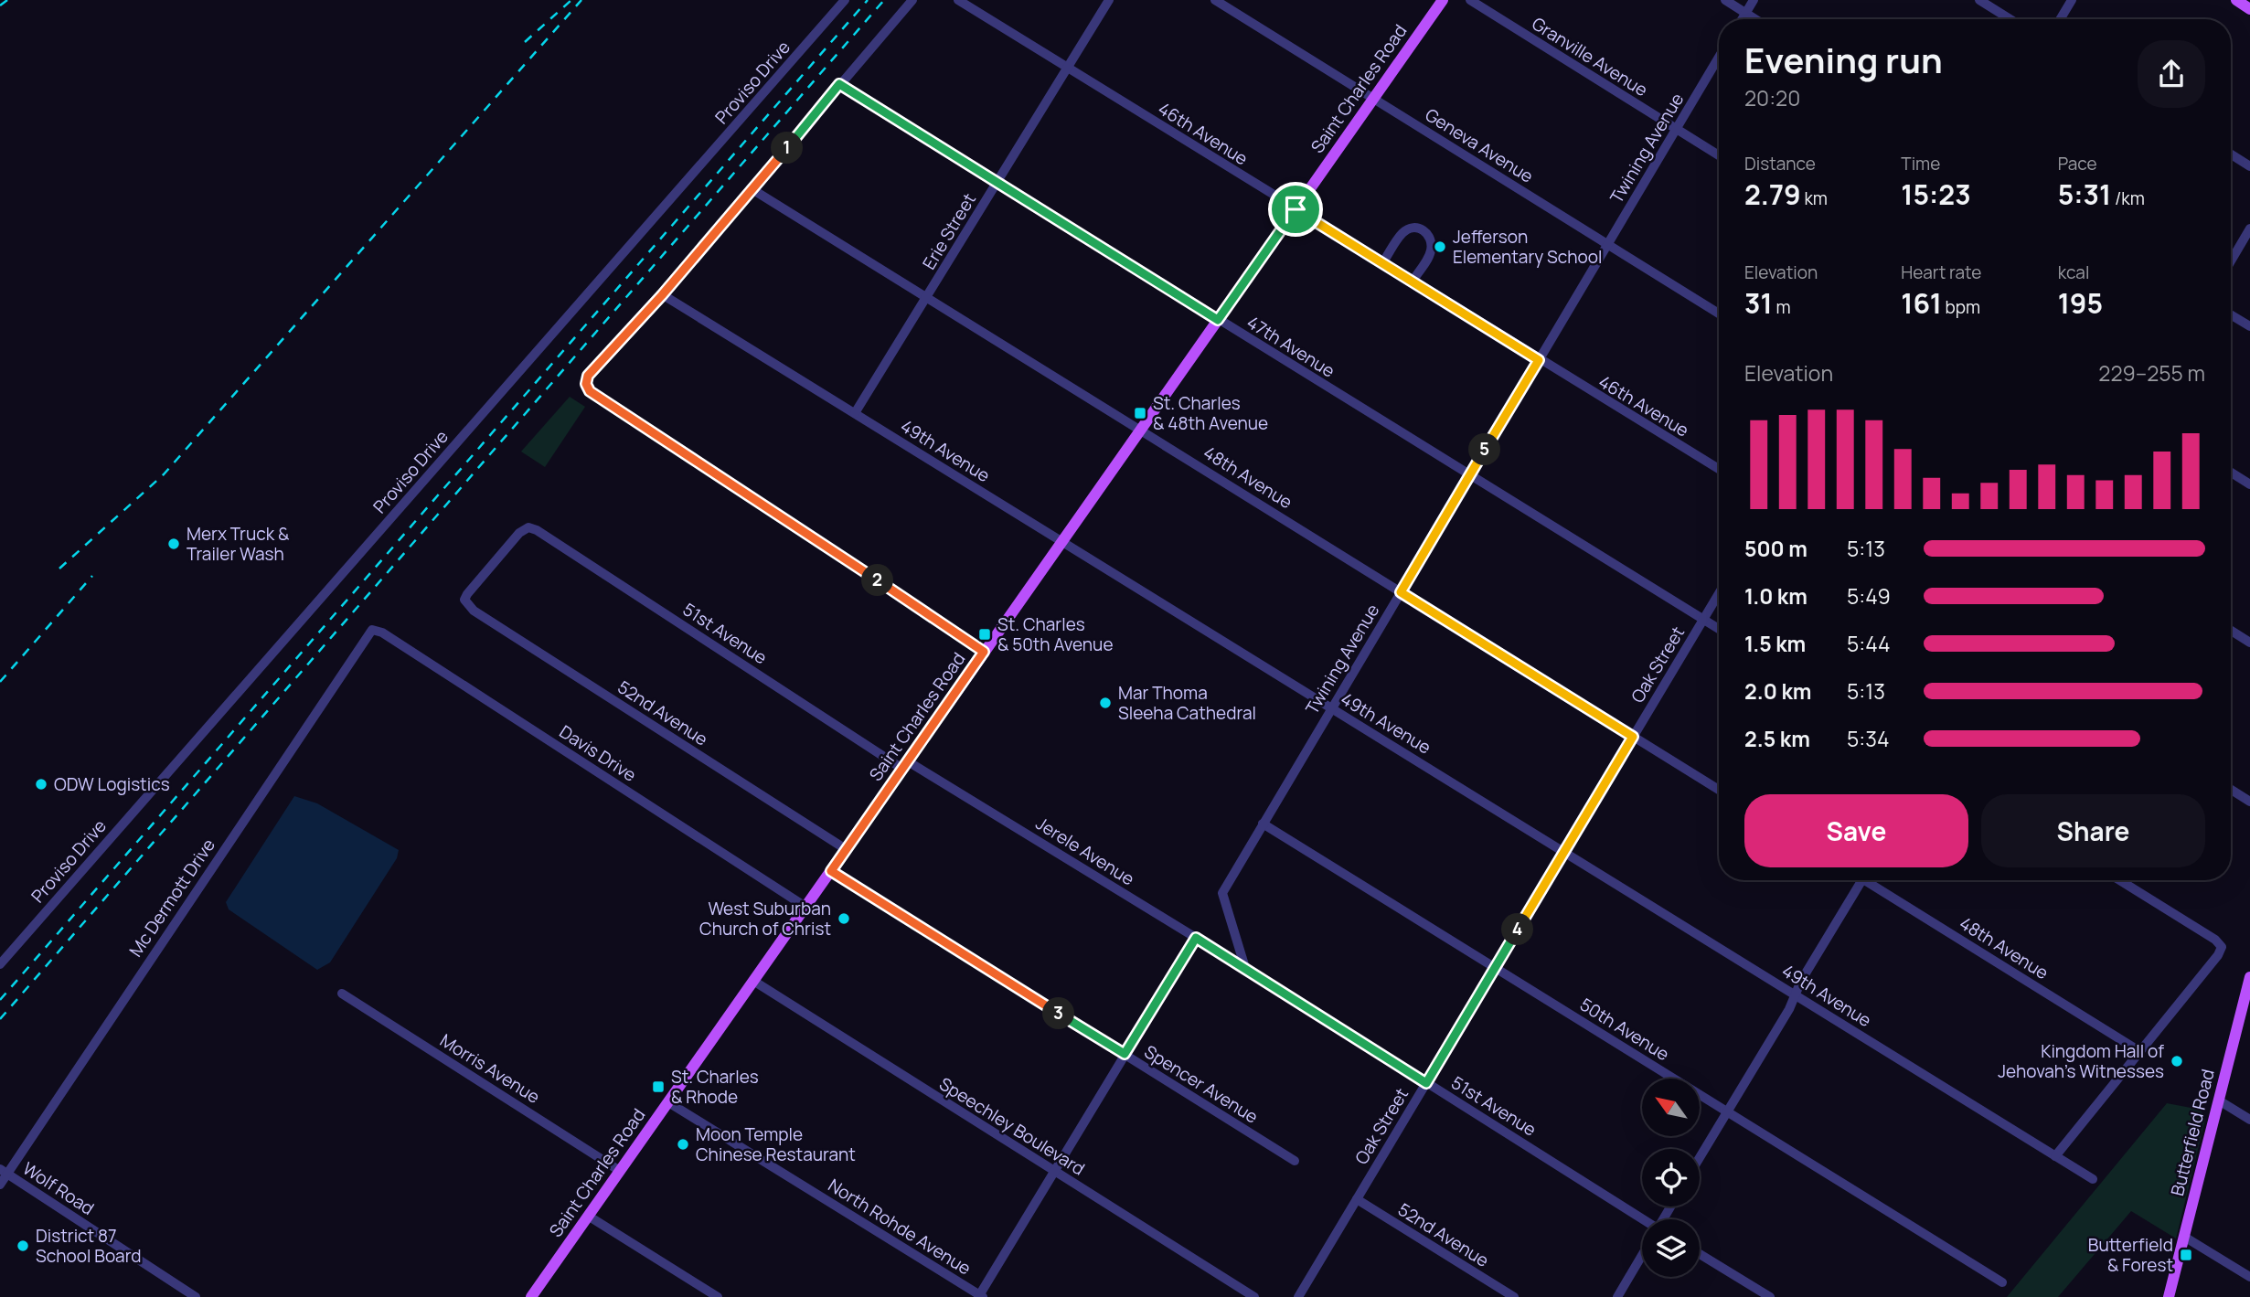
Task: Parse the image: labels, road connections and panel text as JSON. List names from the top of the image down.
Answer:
{
  "streets": {
    "main road": ["Saint Charles Road", "Butterfield Road"],
    "street": [
      "Granville Avenue",
      "Proviso Drive",
      "46th Avenue",
      "Geneva Avenue",
      "Twining Avenue",
      "Erie Street",
      "47th Avenue",
      "49th Avenue",
      "48th Avenue",
      "51st Avenue",
      "Oak Street",
      "52nd Avenue",
      "Davis Drive",
      "Jerele Avenue",
      "Mc Dermott Drive",
      "50th Avenue",
      "Morris Avenue",
      "Spencer Avenue",
      "Speechley Boulevard",
      "Wolf Road",
      "North Rohde Avenue"
    ]
  },
  "crossings": [
    ["Granville Avenue", "Twining Avenue"],
    ["Saint Charles Road", "46th Avenue"],
    ["Saint Charles Road", "Geneva Avenue"],
    ["Saint Charles Road", "47th Avenue"],
    ["Saint Charles Road", "49th Avenue"],
    ["Saint Charles Road", "48th Avenue"],
    ["Saint Charles Road", "51st Avenue"],
    ["Saint Charles Road", "52nd Avenue"],
    ["Saint Charles Road", "Davis Drive"],
    ["Saint Charles Road", "Jerele Avenue"],
    ["Saint Charles Road", "Morris Avenue"],
    ["Saint Charles Road", "Spencer Avenue"],
    ["Saint Charles Road", "Speechley Boulevard"],
    ["Saint Charles Road", "North Rohde Avenue"],
    ["46th Avenue", "Twining Avenue"],
    ["46th Avenue", "Erie Street"],
    ["Geneva Avenue", "Twining Avenue"],
    ["Twining Avenue", "47th Avenue"],
    ["Twining Avenue", "49th Avenue"],
    ["Twining Avenue", "48th Avenue"],
    ["Twining Avenue", "51st Avenue"],
    ["Twining Avenue", "Jerele Avenue"],
    ["Twining Avenue", "50th Avenue"],
    ["Erie Street", "47th Avenue"],
    ["Erie Street", "49th Avenue"],
    ["Erie Street", "48th Avenue"],
    ["47th Avenue", "Oak Street"],
    ["49th Avenue", "Oak Street"],
    ["48th Avenue", "Oak Street"],
    ["51st Avenue", "Oak Street"],
    ["51st Avenue", "52nd Avenue"],
    ["51st Avenue", "Jerele Avenue"],
    ["Oak Street", "52nd Avenue"],
    ["Oak Street", "50th Avenue"],
    ["Davis Drive", "Mc Dermott Drive"],
    ["Mc Dermott Drive", "Wolf Road"]
  ],
  "places": {
    "other": [
      "Jefferson Elementary School",
      "Merx Truck & Trailer Wash",
      "Mar Thoma Sleeha Cathedral",
      "ODW Logistics",
      "West Suburban Church of Christ",
      "Kingdom Hall of Jehovah's Witnesses",
      "Moon Temple Chinese Restaurant",
      "District 87 School Board"
    ],
    "transit": [
      "St. Charles & 48th Avenue",
      "St. Charles & 50th Avenue",
      "St. Charles & Rhode",
      "Butterfield & Forest"
    ]
  },
  "north": "top left",
  "page": {
    "heading": ["Evening run", "20:20"],
    "stats": [
      ["Distance", "2.79 km"],
      ["Time", "15:23"],
      ["Pace", "5:31 /km"],
      ["Elevation", "31 m"],
      ["Heart rate", "161 bpm"],
      ["kcal", "195"]
    ],
    "pins": [
      "1",
      "5",
      "2",
      "4",
      "3"
    ],
    "chart": ["Elevation", "229–255 m"],
    "list": [
      {
        "name": "500 m",
        "note": "5:13"
      },
      {
        "name": "1.0 km",
        "note": "5:49"
      },
      {
        "name": "1.5 km",
        "note": "5:44"
      },
      {
        "name": "2.0 km",
        "note": "5:13"
      },
      {
        "name": "2.5 km",
        "note": "5:34"
      }
    ],
    "buttons": ["Save", "Share"]
  }
}
